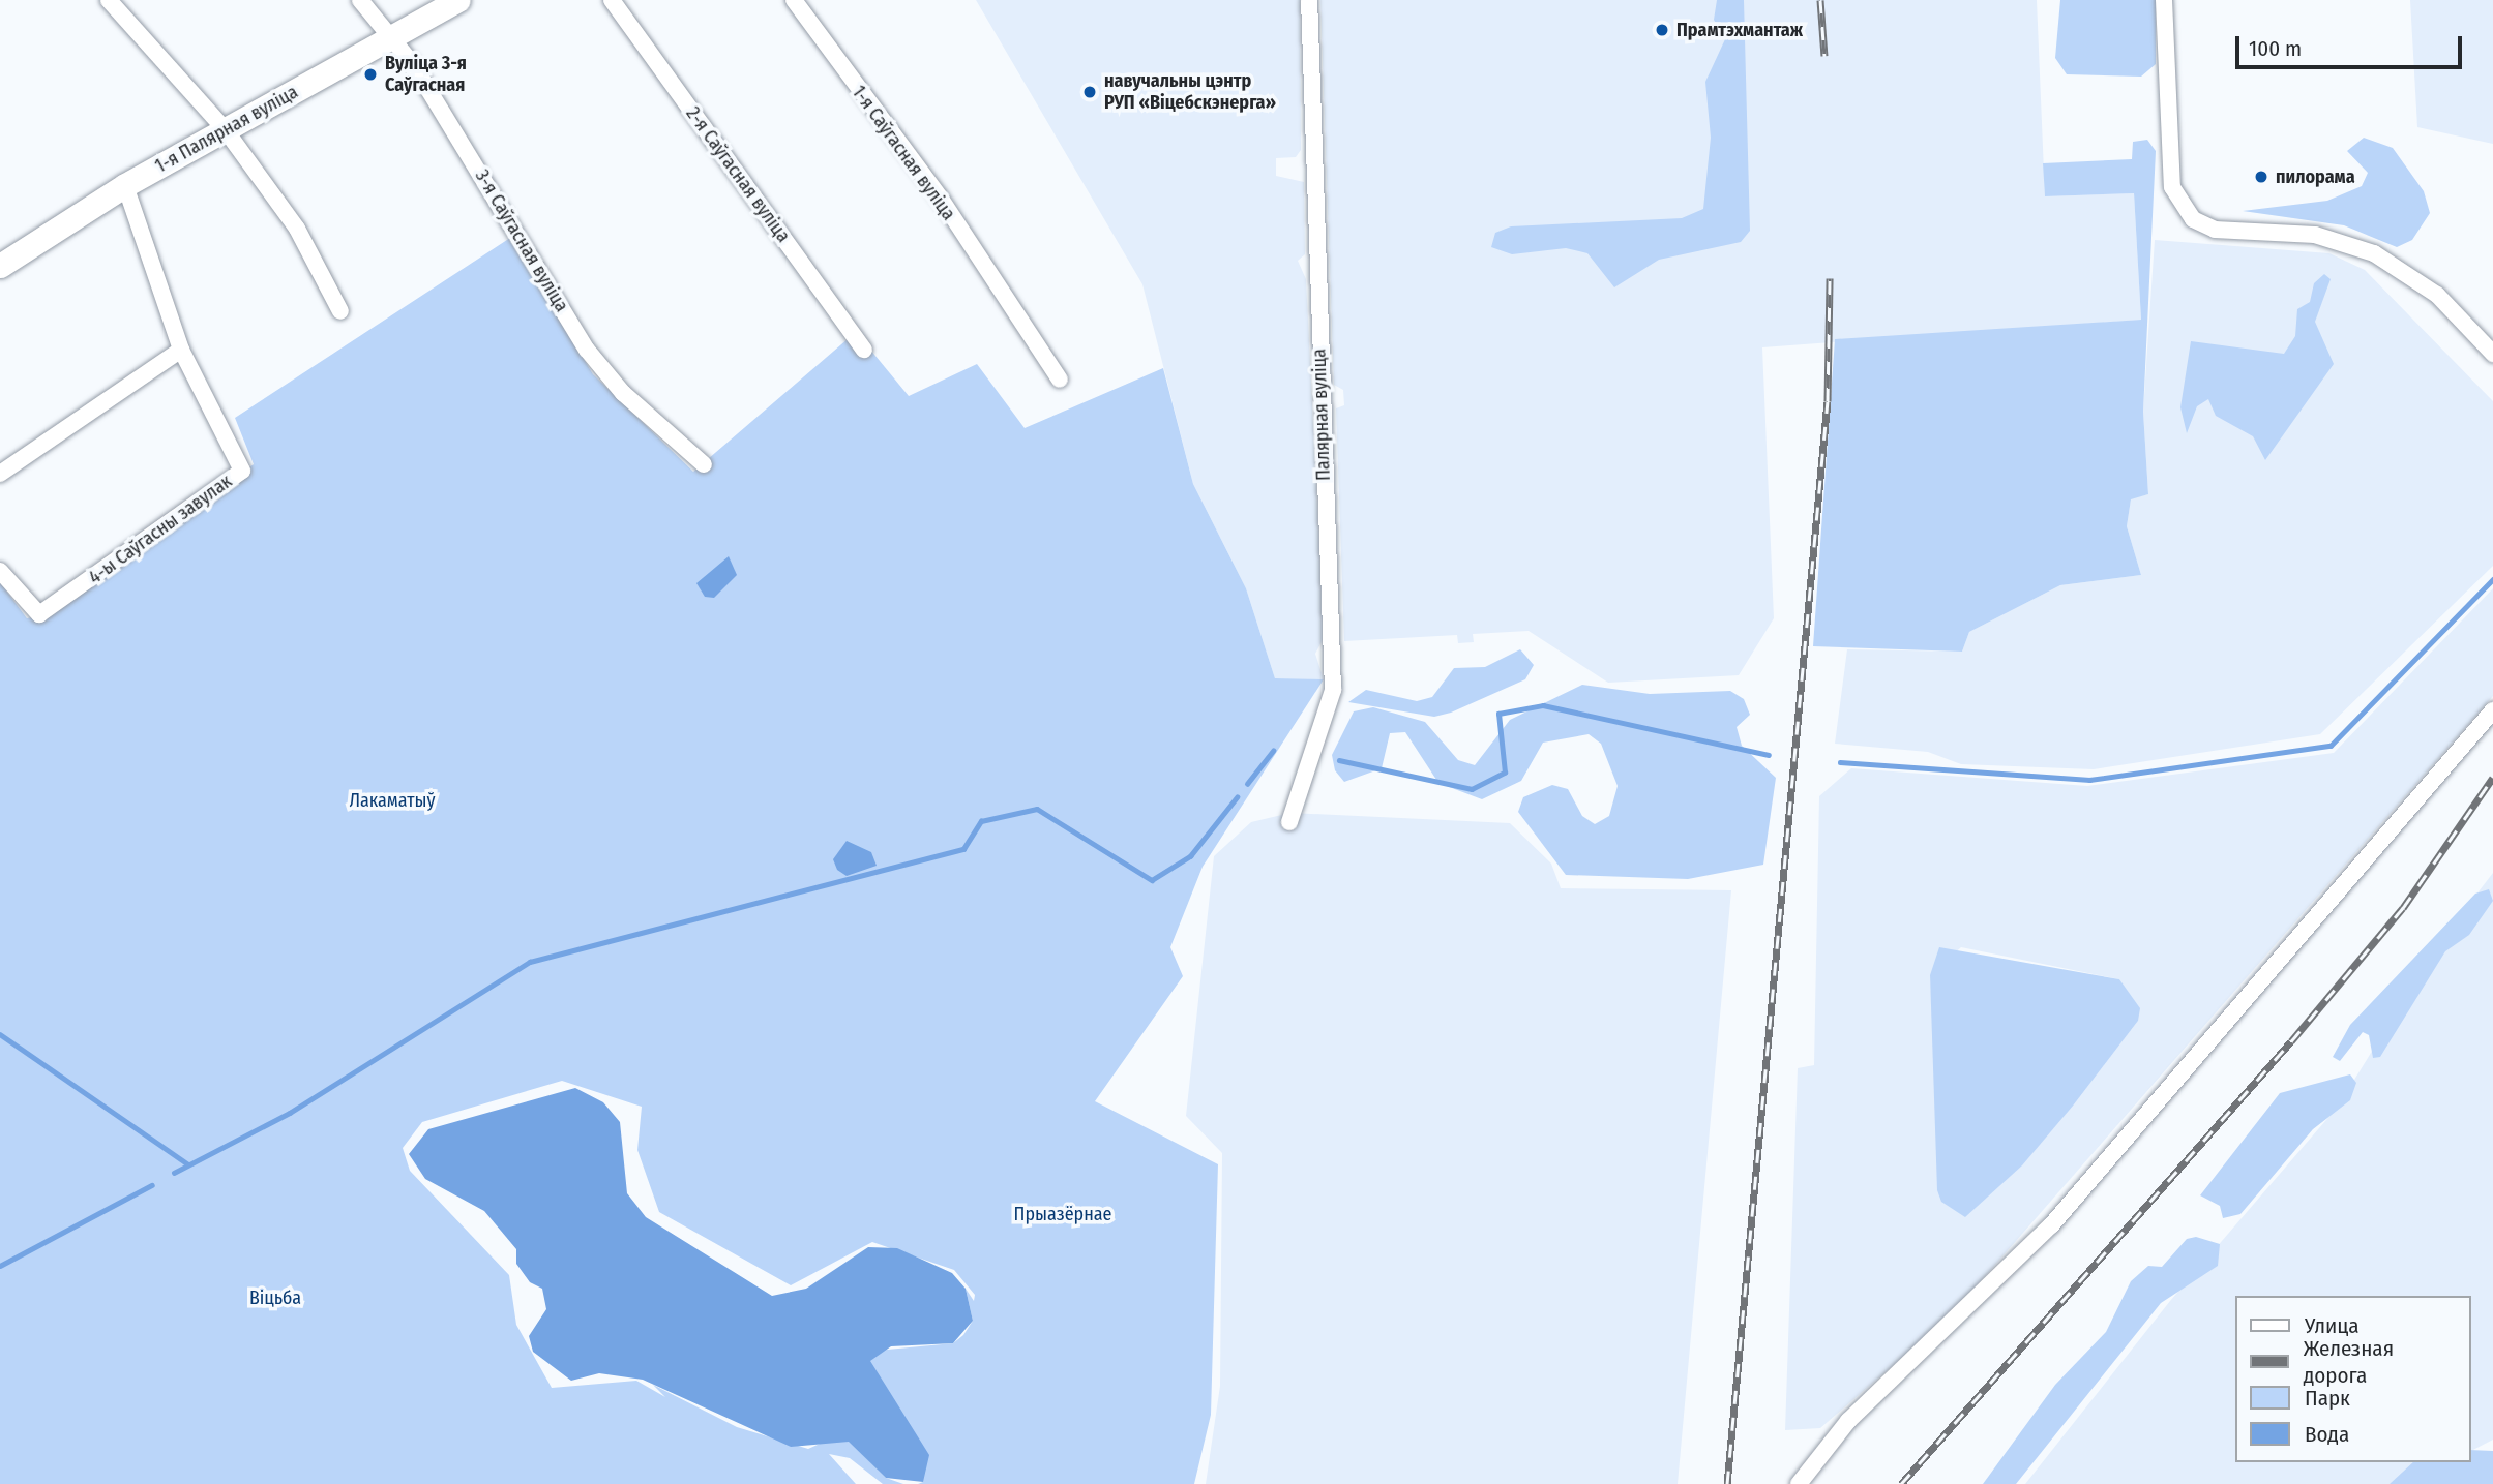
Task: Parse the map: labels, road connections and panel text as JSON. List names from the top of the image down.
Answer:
{
  "streets": {
    "street": [
      "1-я Палярная вуліца",
      "1-я Саўгасная вуліца",
      "2-я Саўгасная вуліца",
      "3-я Саўгасная вуліца",
      "Палярная вуліца",
      "4-ы Саўгасны завулак"
    ]
  },
  "crossings": [
    ["1-я Палярная вуліца", "3-я Саўгасная вуліца"],
    ["1-я Палярная вуліца", "4-ы Саўгасны завулак"]
  ],
  "parks": ["Лакаматыў", "Прыазёрнае", "Віцьба"],
  "places": [
    "Прамтэхмантаж",
    "Вуліца 3-я Саўгасная",
    "навучальны цэнтр РУП «Віцебскэнерга»",
    "пилорама"
  ],
  "legend": [
    "Улица",
    "Железная дорога",
    "Парк",
    "Вода"
  ],
  "scale_bar": "100 m"
}
